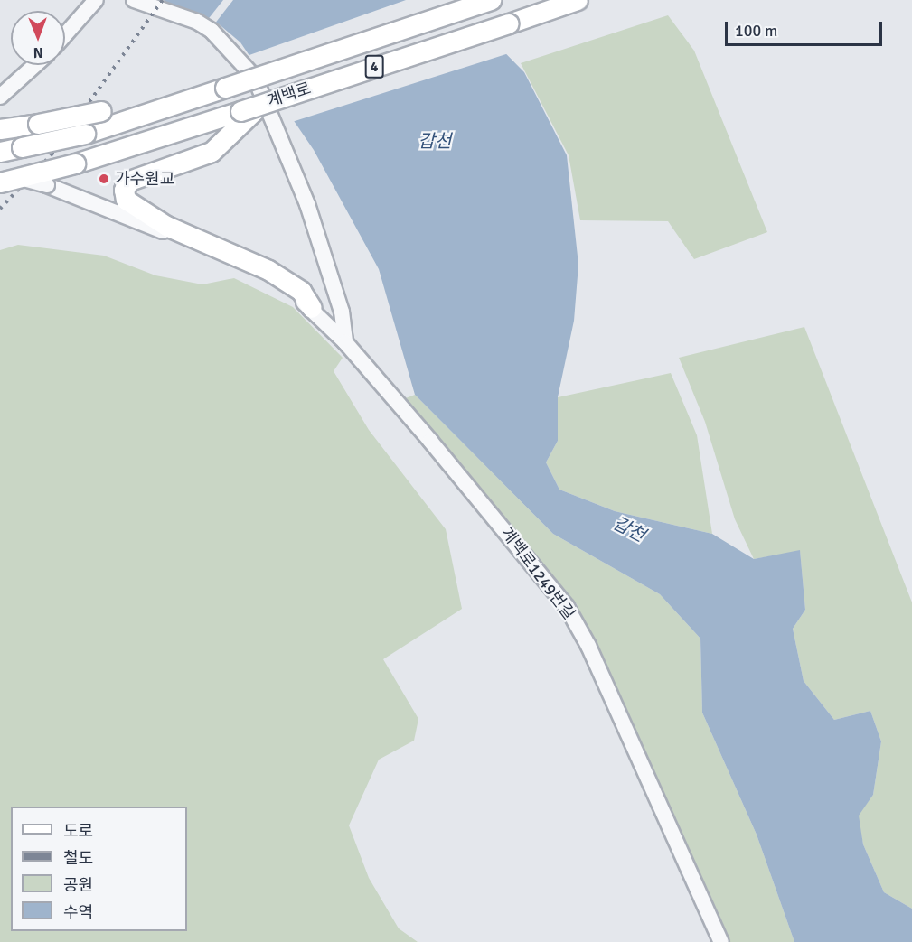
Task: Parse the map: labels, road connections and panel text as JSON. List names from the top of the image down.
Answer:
{
  "streets": {
    "main road": ["4", "계백로"],
    "street": ["계백로1249번길"]
  },
  "crossings": [
    ["계백로", "계백로1249번길"]
  ],
  "water": ["갑천"],
  "places": ["가수원교"],
  "legend": [
    "도로",
    "철도",
    "공원",
    "수역"
  ],
  "scale_bar": "100 m",
  "north": "bottom"
}
